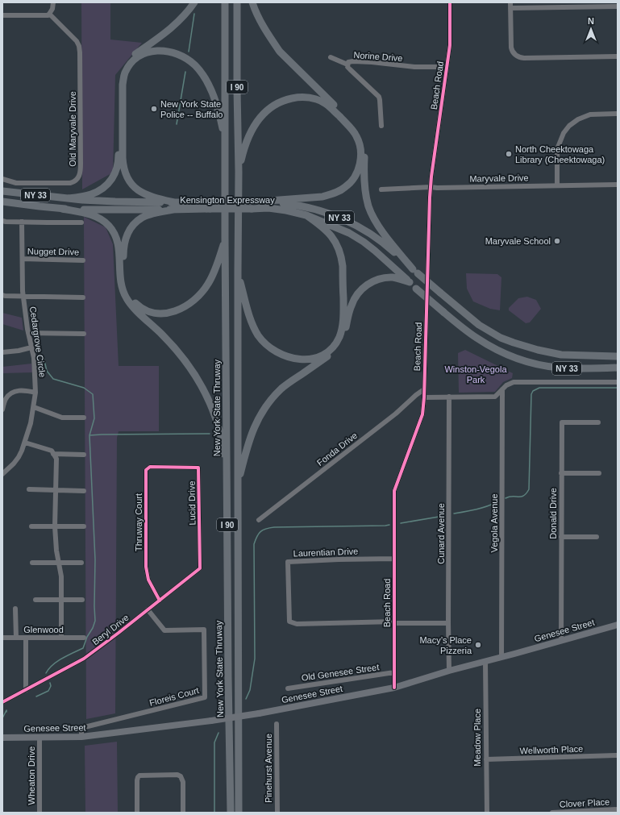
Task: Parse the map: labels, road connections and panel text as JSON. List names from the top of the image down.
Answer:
{
  "streets": {
    "highway": [
      "I 90",
      "NY 33",
      "Kensington Expressway",
      "New York State Thruway"
    ],
    "main road": ["Genesee Street"],
    "street": [
      "Norine Drive",
      "Beach Road",
      "Old Maryvale Drive",
      "Maryvale Drive",
      "Nugget Drive",
      "Cedargrove Circle",
      "Fonda Drive",
      "Lucid Drive",
      "Donald Drive",
      "Thruway Court",
      "Vegola Avenue",
      "Cunard Avenue",
      "Laurentian Drive",
      "Glenwood",
      "Beryl Drive",
      "Old Genesee Street",
      "Floreis Court",
      "Meadow Place",
      "Wellworth Place",
      "Pinehurst Avenue",
      "Wheaton Drive",
      "Clover Place"
    ]
  },
  "crossings": [
    ["Norine Drive", "Beach Road"],
    ["Beach Road", "Maryvale Drive"],
    ["Beach Road", "Fonda Drive"],
    ["Beach Road", "Laurentian Drive"],
    ["Beach Road", "Genesee Street"],
    ["Beach Road", "Old Genesee Street"],
    ["Nugget Drive", "Cedargrove Circle"],
    ["Lucid Drive", "Thruway Court"],
    ["Lucid Drive", "Beryl Drive"],
    ["Donald Drive", "Genesee Street"],
    ["Thruway Court", "Beryl Drive"],
    ["Vegola Avenue", "Genesee Street"],
    ["Cunard Avenue", "Genesee Street"],
    ["Beryl Drive", "Floreis Court"],
    ["Genesee Street", "Floreis Court"],
    ["Genesee Street", "Meadow Place"],
    ["Genesee Street", "Wheaton Drive"],
    ["Meadow Place", "Wellworth Place"]
  ],
  "parks": ["Winston-Vegola Park"],
  "places": [
    "New York State Police -- Buffalo",
    "North Cheektowaga Library (Cheektowaga)",
    "Maryvale School",
    "Macy’s Place Pizzeria"
  ],
  "north": "top"
}
